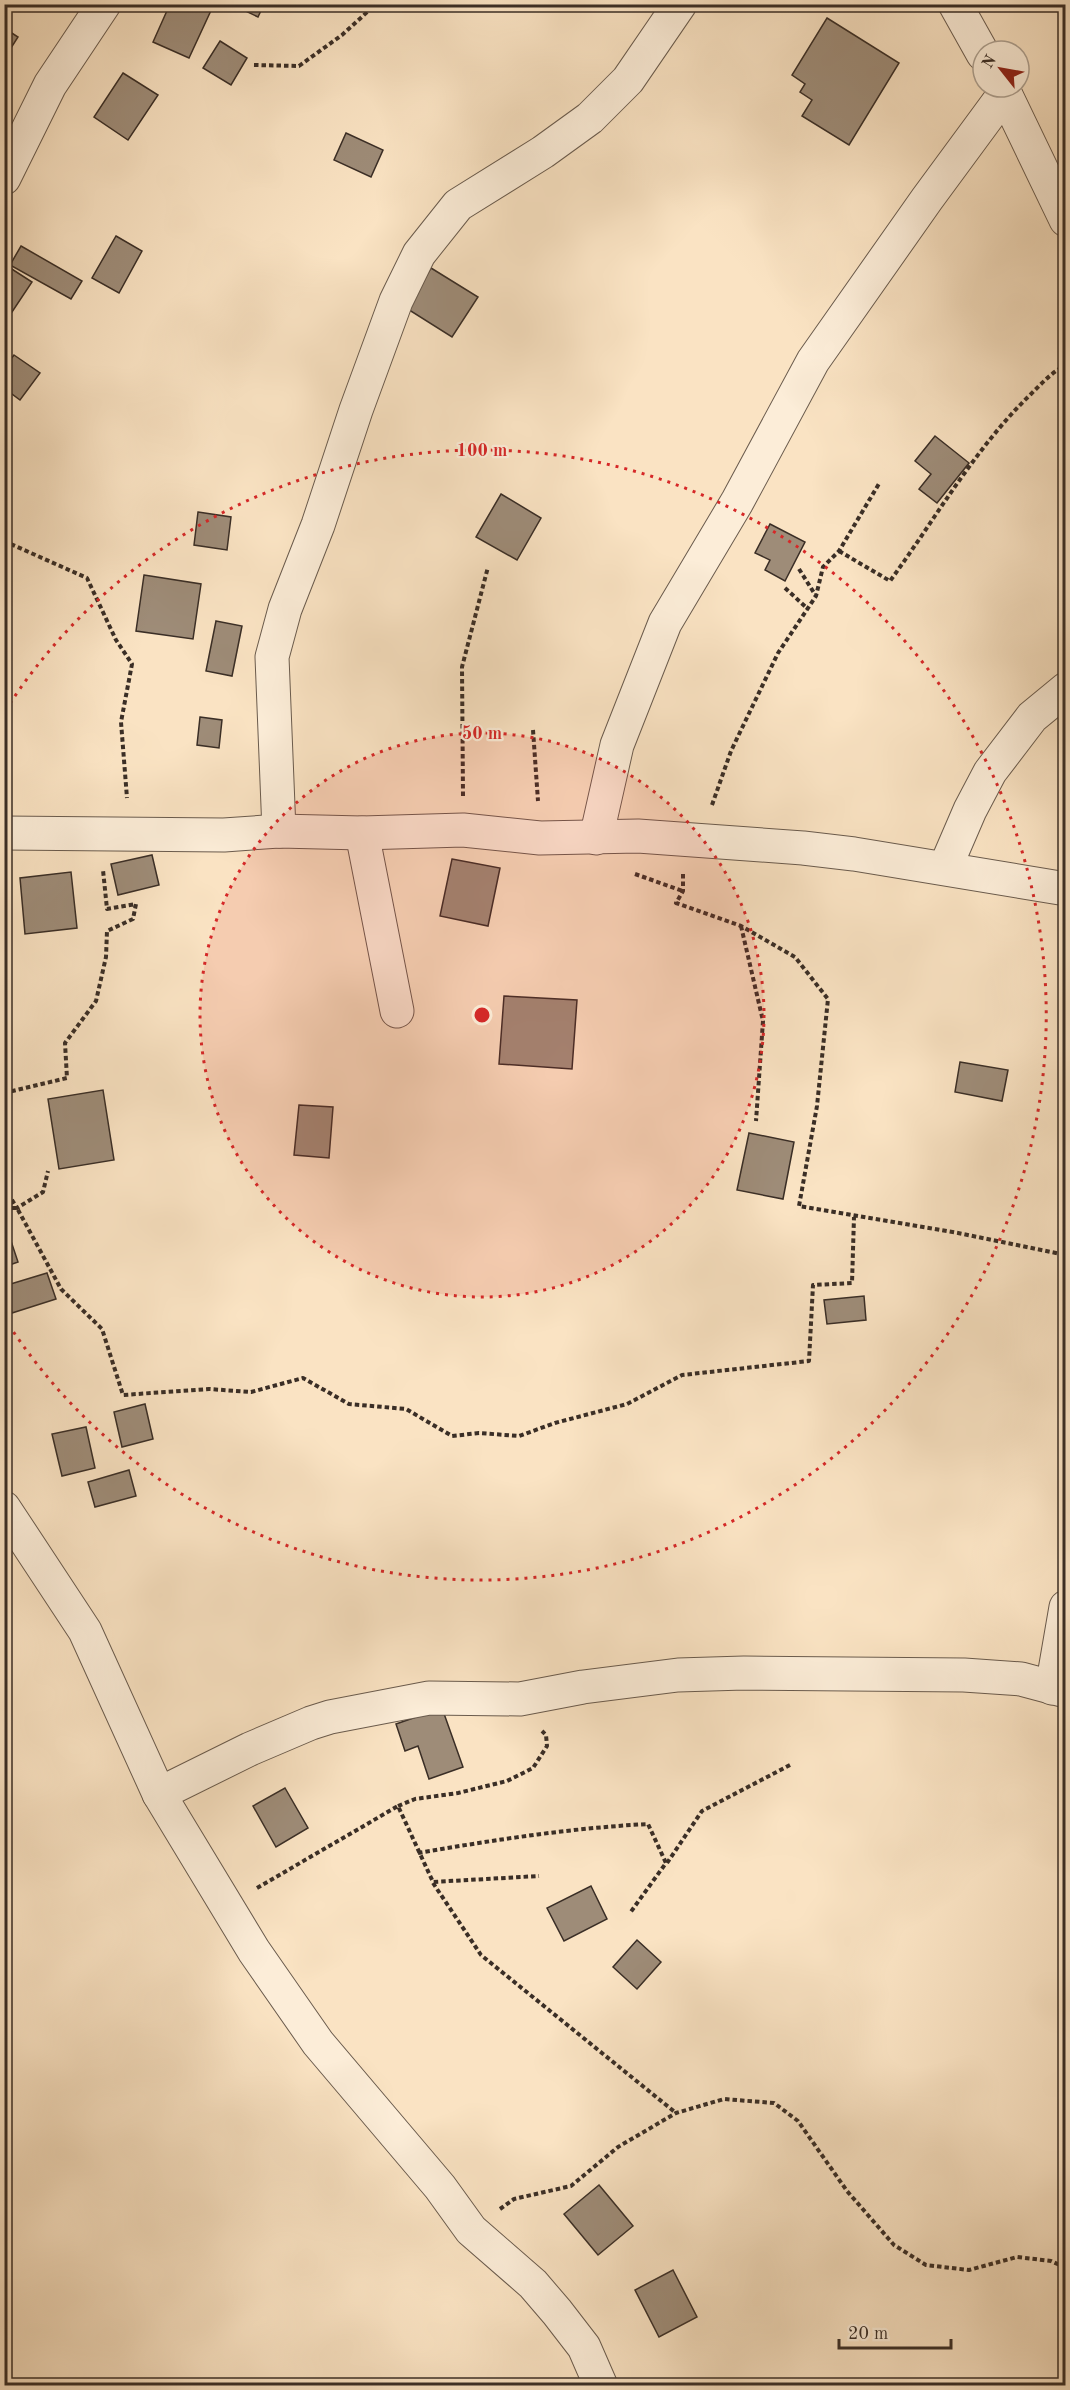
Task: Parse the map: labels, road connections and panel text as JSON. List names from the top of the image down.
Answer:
{
  "scale_bar": "20 m",
  "north": "top left",
  "rings": ["100 m", "50 m"]
}
